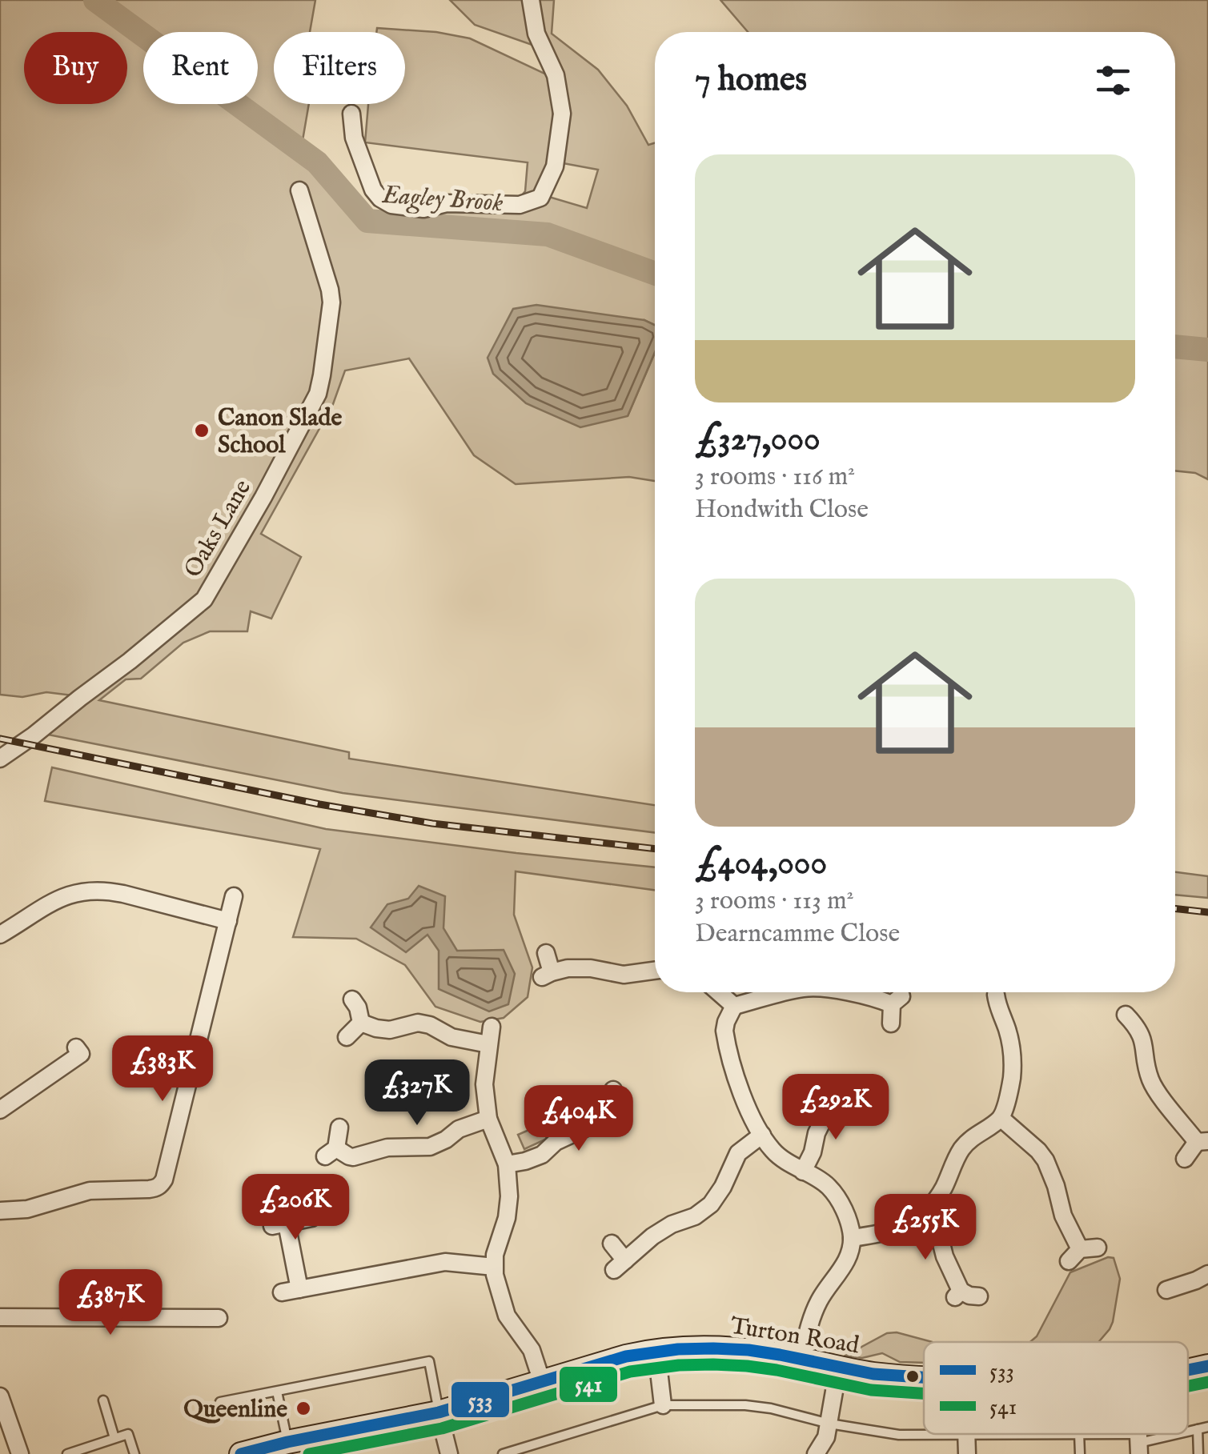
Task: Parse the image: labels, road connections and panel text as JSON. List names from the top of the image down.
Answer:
{
  "streets": {
    "main road": ["Turton Road"],
    "street": ["Oaks Lane"]
  },
  "water": ["Eagley Brook"],
  "places": ["Canon Slade School", "Queenline"],
  "lines": ["transit line 533", "transit line 541"],
  "legend": ["533", "541"],
  "page": {
    "chip": ["Buy", "Rent", "Filters"],
    "heading": "7 homes",
    "list": [
      {
        "name": "£327,000",
        "note": "3 rooms · 116 m² · Hondwith Close"
      },
      {
        "name": "£404,000",
        "note": "3 rooms · 113 m² · Dearncamme Close"
      }
    ],
    "price": [
      "£383K",
      "£327K",
      "£292K",
      "£404K",
      "£206K",
      "£255K",
      "£387K"
    ]
  }
}
